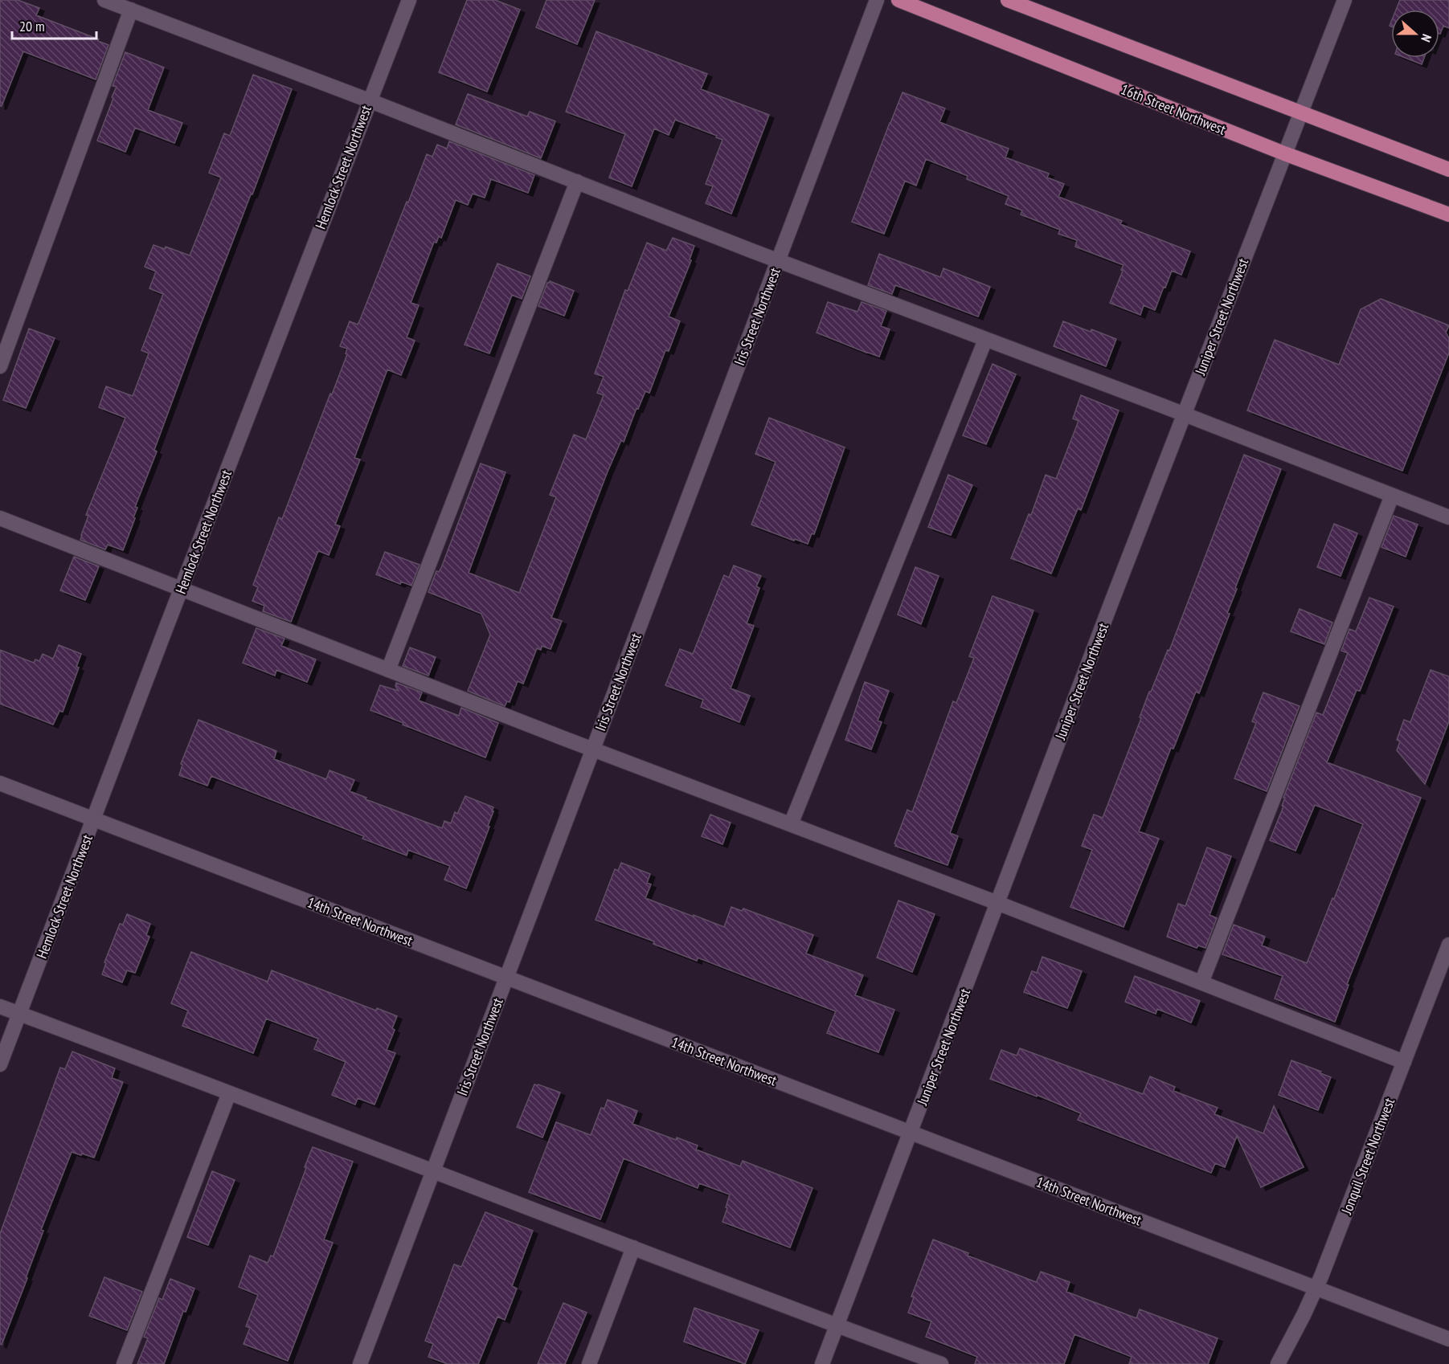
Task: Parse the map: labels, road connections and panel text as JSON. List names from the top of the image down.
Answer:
{
  "streets": {
    "main road": ["16th Street Northwest"],
    "street": [
      "Hemlock Street Northwest",
      "Iris Street Northwest",
      "Juniper Street Northwest",
      "14th Street Northwest",
      "Jonquil Street Northwest"
    ]
  },
  "crossings": [
    ["16th Street Northwest", "Juniper Street Northwest"],
    ["Hemlock Street Northwest", "14th Street Northwest"],
    ["Iris Street Northwest", "14th Street Northwest"],
    ["Juniper Street Northwest", "14th Street Northwest"],
    ["14th Street Northwest", "Jonquil Street Northwest"]
  ],
  "scale_bar": "20 m",
  "north": "right"
}
